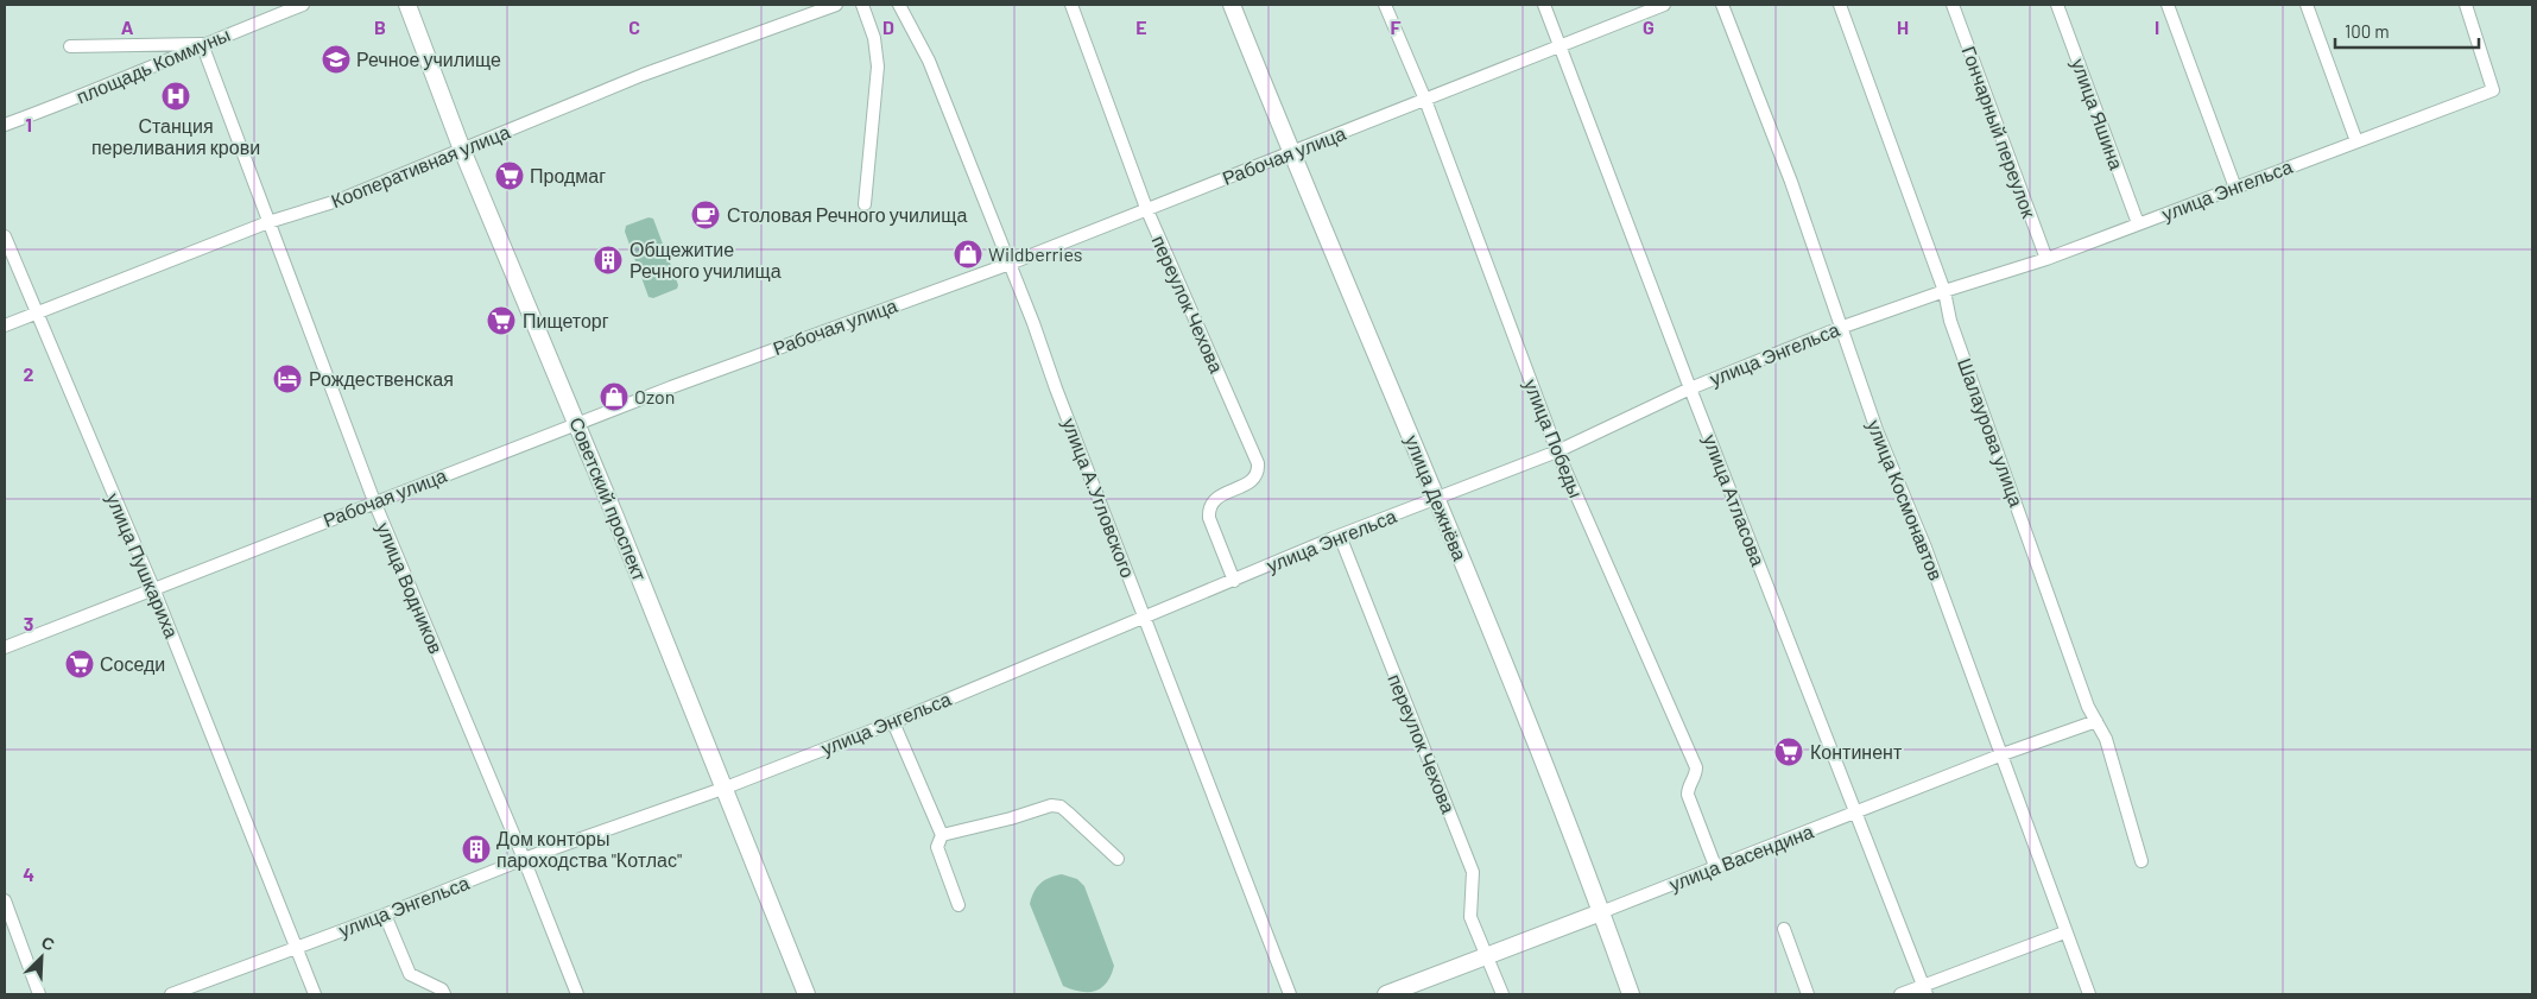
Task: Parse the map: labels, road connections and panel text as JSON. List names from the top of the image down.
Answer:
{
  "streets": {
    "main road": ["улица Дежнёва", "Советский проспект", "улица Васендина"],
    "street": [
      "площадь Коммуны",
      "улица Яшина",
      "Гончарный переулок",
      "Рабочая улица",
      "Кооперативная улица",
      "улица Энгельса",
      "переулок Чехова",
      "Шалаурова улица",
      "улица Победы",
      "улица А.Угловского",
      "улица Атласова",
      "улица Космонавтов",
      "улица Пушкариха",
      "улица Водников"
    ]
  },
  "crossings": [
    ["площадь Коммуны", "улица Водников"],
    ["улица Яшина", "улица Энгельса"],
    ["Гончарный переулок", "улица Энгельса"],
    ["Рабочая улица", "переулок Чехова"],
    ["Рабочая улица", "улица Победы"],
    ["Рабочая улица", "улица А.Угловского"],
    ["Рабочая улица", "улица Дежнёва"],
    ["Рабочая улица", "Советский проспект"],
    ["Рабочая улица", "улица Атласова"],
    ["Рабочая улица", "улица Пушкариха"],
    ["Рабочая улица", "улица Водников"],
    ["Кооперативная улица", "Советский проспект"],
    ["Кооперативная улица", "улица Пушкариха"],
    ["Кооперативная улица", "улица Водников"],
    ["улица Энгельса", "переулок Чехова"],
    ["улица Энгельса", "Шалаурова улица"],
    ["улица Энгельса", "улица Победы"],
    ["улица Энгельса", "улица А.Угловского"],
    ["улица Энгельса", "улица Дежнёва"],
    ["улица Энгельса", "Советский проспект"],
    ["улица Энгельса", "улица Атласова"],
    ["улица Энгельса", "улица Космонавтов"],
    ["улица Энгельса", "улица Пушкариха"],
    ["улица Энгельса", "улица Водников"],
    ["переулок Чехова", "улица Васендина"],
    ["Шалаурова улица", "улица Васендина"],
    ["улица Победы", "улица Васендина"],
    ["улица Дежнёва", "улица Васендина"],
    ["улица Атласова", "улица Васендина"],
    ["улица Космонавтов", "улица Васендина"]
  ],
  "places": {
    "school or university": ["Речное училище"],
    "hospital": ["Станция переливания крови"],
    "supermarket": [
      "Продмаг",
      "Пищеторг",
      "Соседи",
      "Континент"
    ],
    "cafe": ["Столовая Речного училища"],
    "shop": ["Wildberries", "Ozon"],
    "building": ["Общежитие Речного училища", "Дом конторы пароходства \"Котлас\""],
    "hotel": ["Рождественская"]
  },
  "scale_bar": "100 m",
  "north": "top right",
  "grid": {
    "columns": [
      "A",
      "B",
      "C",
      "D",
      "E",
      "F",
      "G",
      "H",
      "I"
    ],
    "rows": [
      "1",
      "2",
      "3",
      "4"
    ]
  }
}
